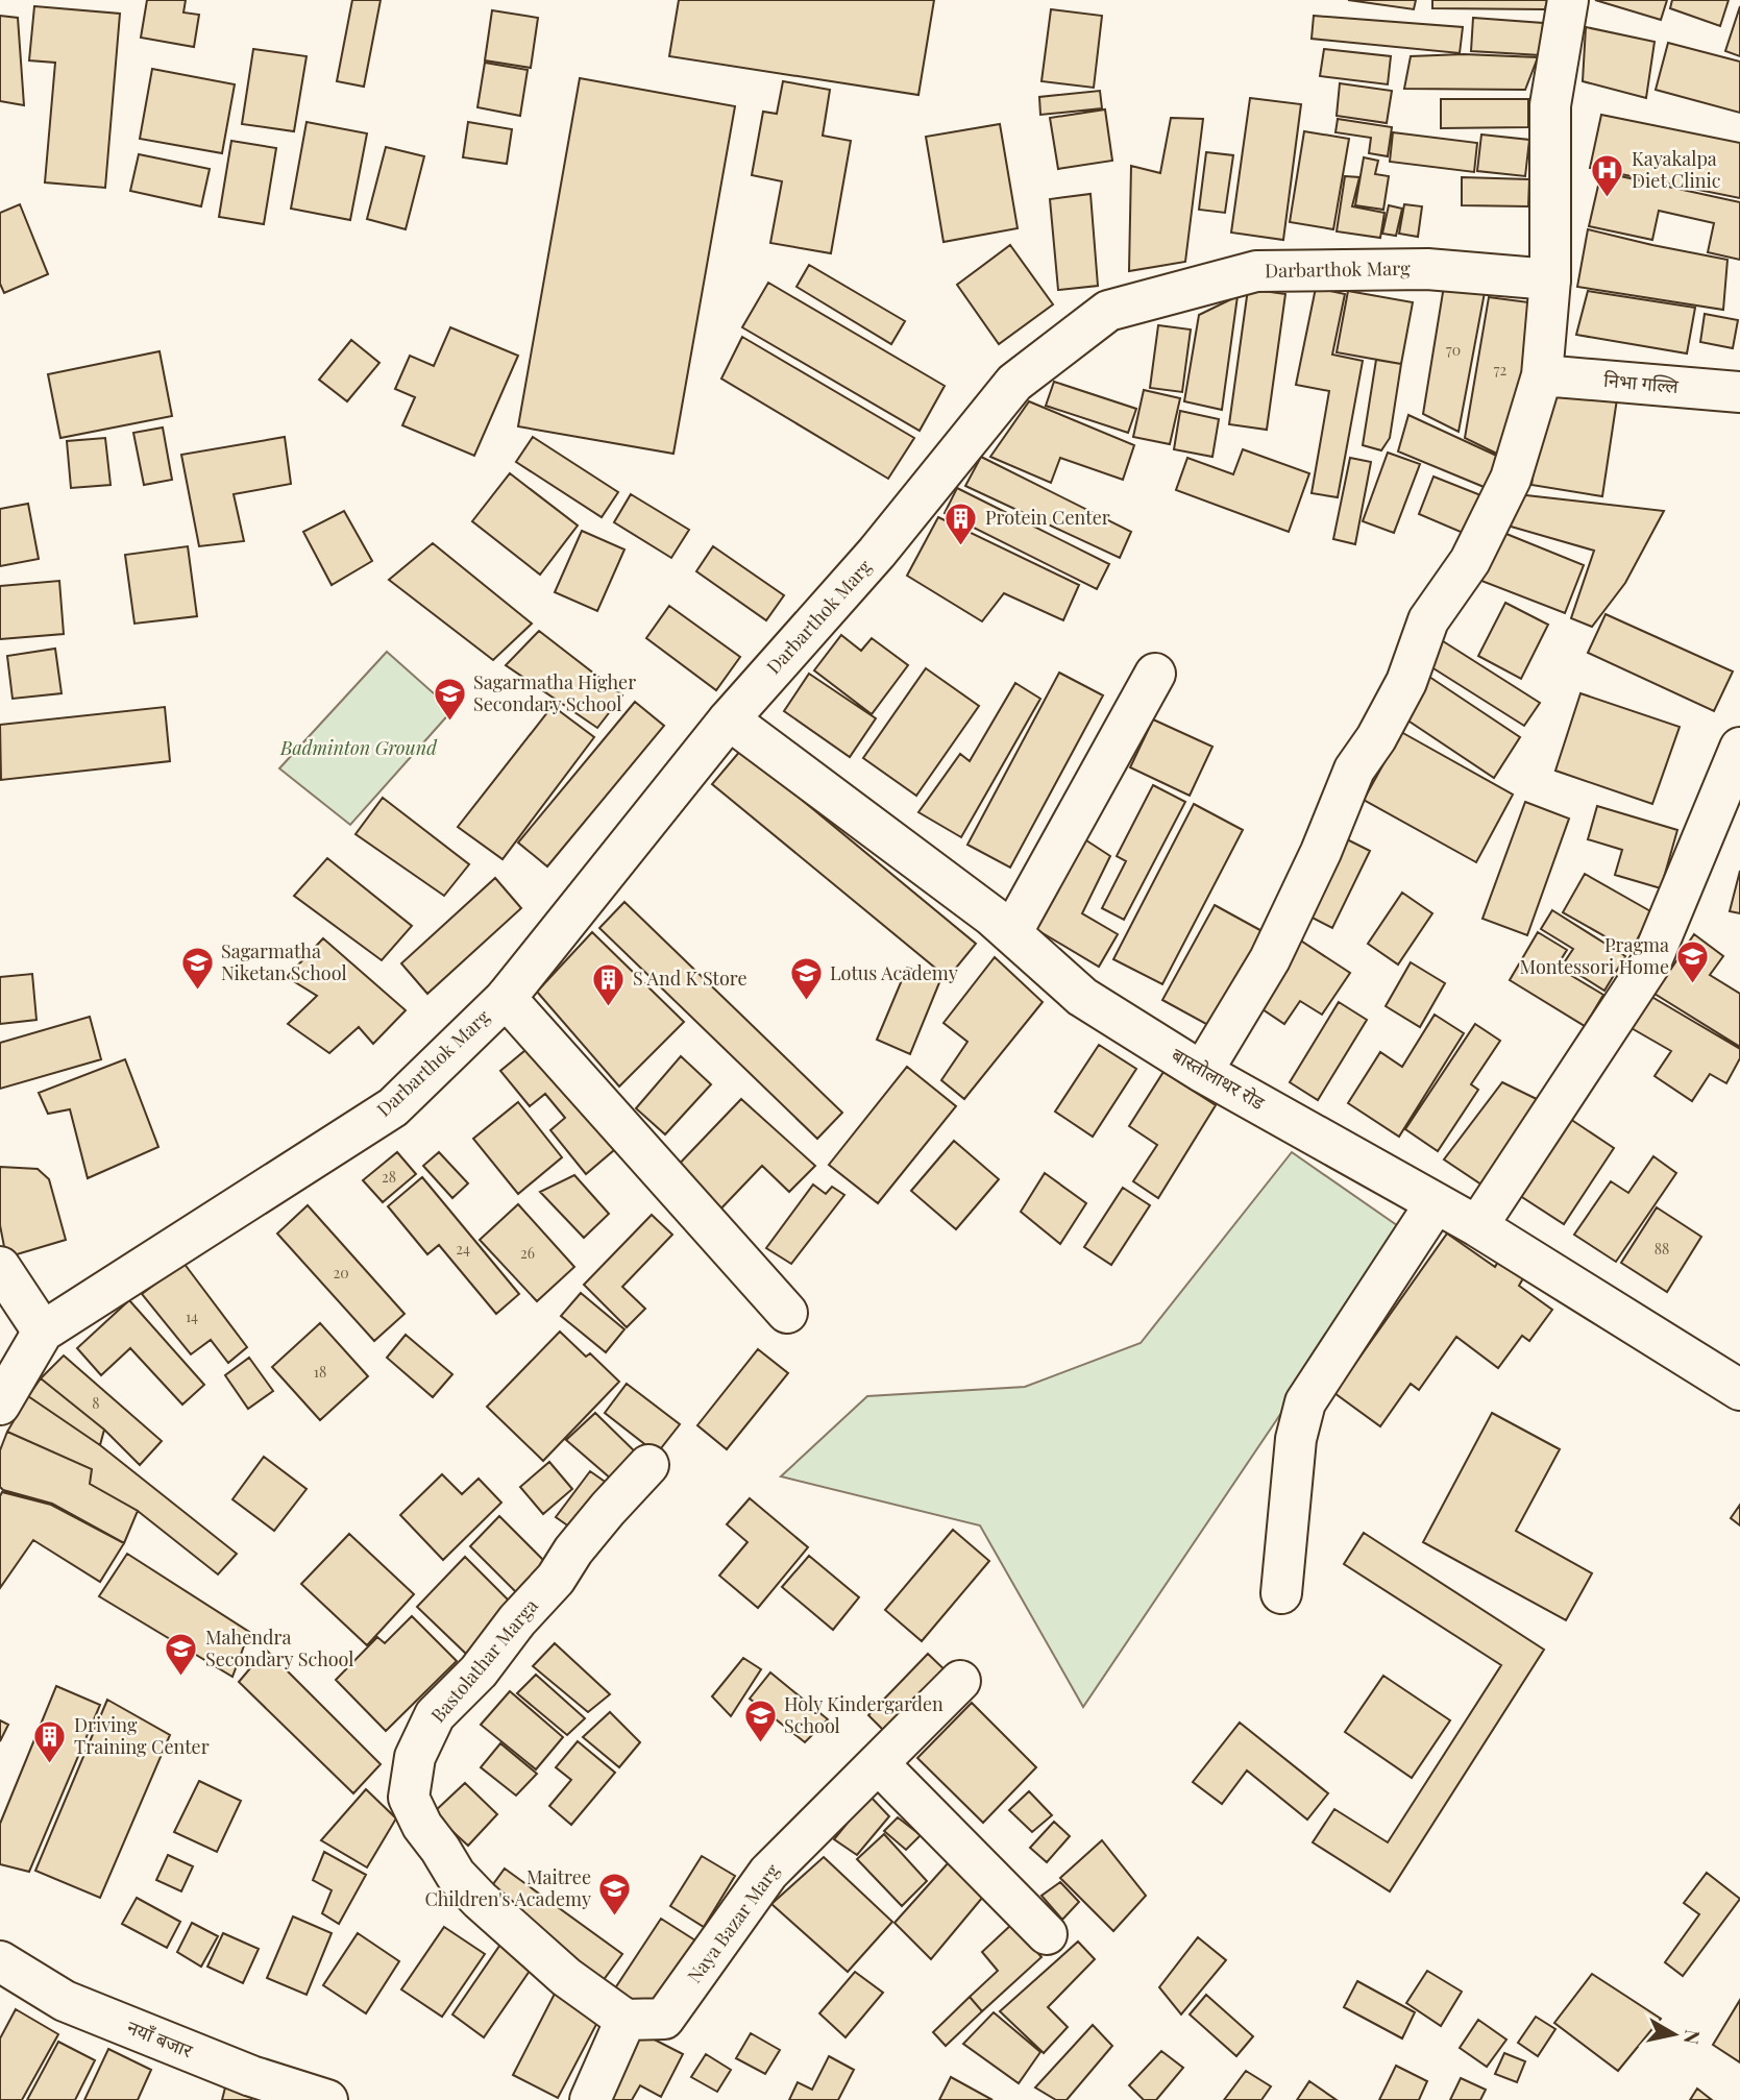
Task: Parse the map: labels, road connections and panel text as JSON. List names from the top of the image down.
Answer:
{
  "streets": {
    "street": [
      "Darbarthok Marg",
      "निभा गल्लि",
      "बास्तोलाथर रोड",
      "Bastolathar Marga",
      "Naya Bazar Marg",
      "नयाँ बजार"
    ]
  },
  "crossings": [
    ["Darbarthok Marg", "बास्तोलाथर रोड"],
    ["Bastolathar Marga", "Naya Bazar Marg"]
  ],
  "parks": ["Badminton Ground"],
  "places": {
    "hospital": ["Kayakalpa Diet Clinic"],
    "building": ["Protein Center", "S And K Store", "Driving Training Center"],
    "school or university": [
      "Sagarmatha Higher Secondary School",
      "Pragma Montessori Home",
      "Sagarmatha Niketan School",
      "Lotus Academy",
      "Mahendra Secondary School",
      "Holy Kindergarden School",
      "Maitree Children's Academy"
    ]
  },
  "house_numbers": [
    "70",
    "72",
    "28",
    "24",
    "88",
    "26",
    "20",
    "14",
    "18",
    "8"
  ],
  "north": "right"
}
